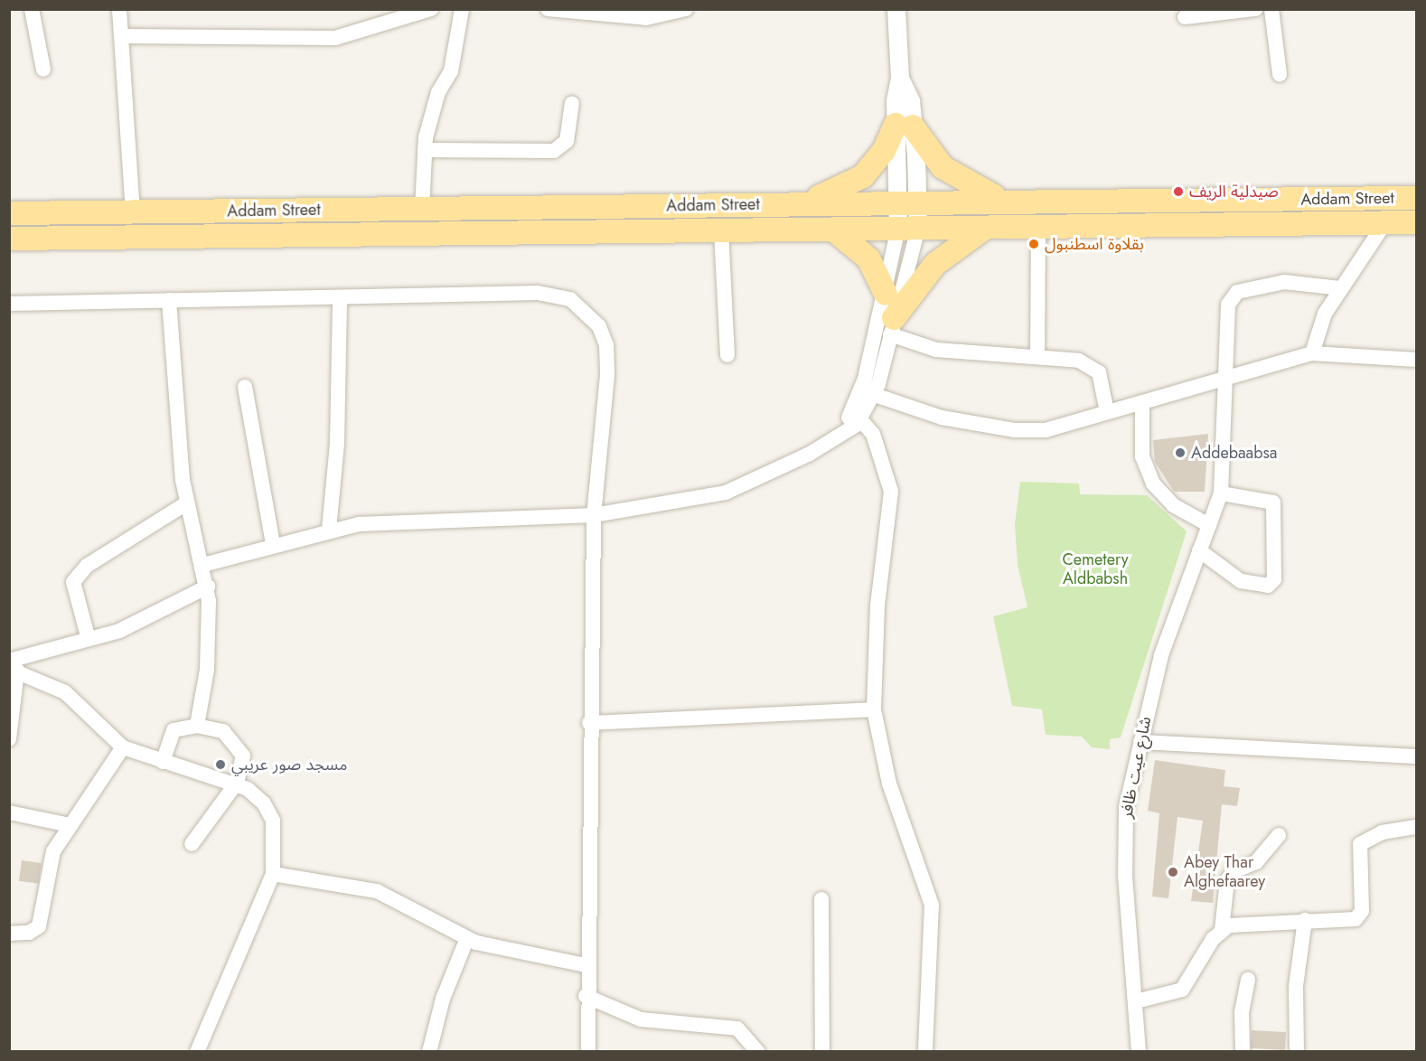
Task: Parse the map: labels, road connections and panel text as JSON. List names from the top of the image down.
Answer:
{
  "streets": {
    "main road": ["Addam Street"],
    "street": ["شارع عيت ظافر"]
  },
  "parks": ["Cemetery Aldbabsh"],
  "places": [
    "صيدلية الريف",
    "بقلاوة اسطنبول",
    "Addebaabsa",
    "مسجد صور عريبي",
    "Abey Thar Alghefaarey"
  ]
}
